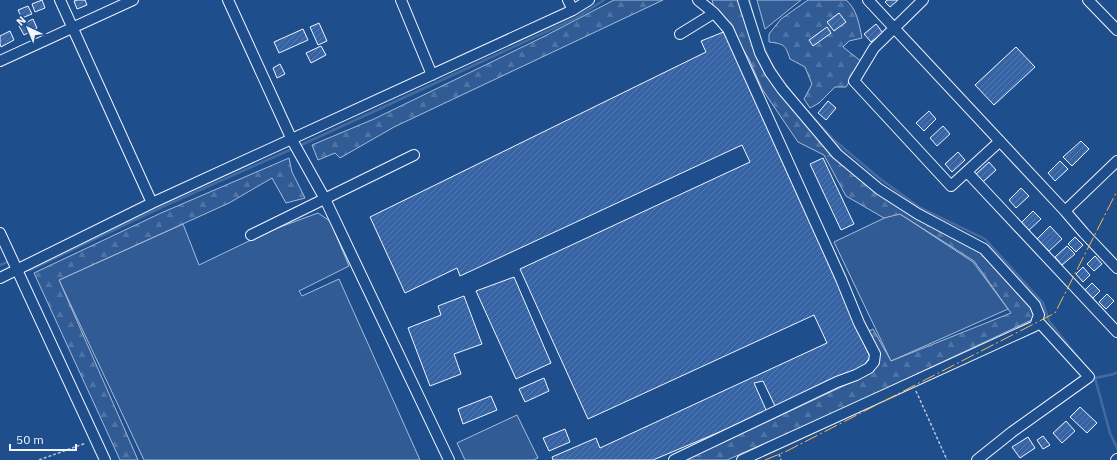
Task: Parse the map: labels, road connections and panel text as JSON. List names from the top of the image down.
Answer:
{
  "scale_bar": "50 m",
  "north": "top left"
}
